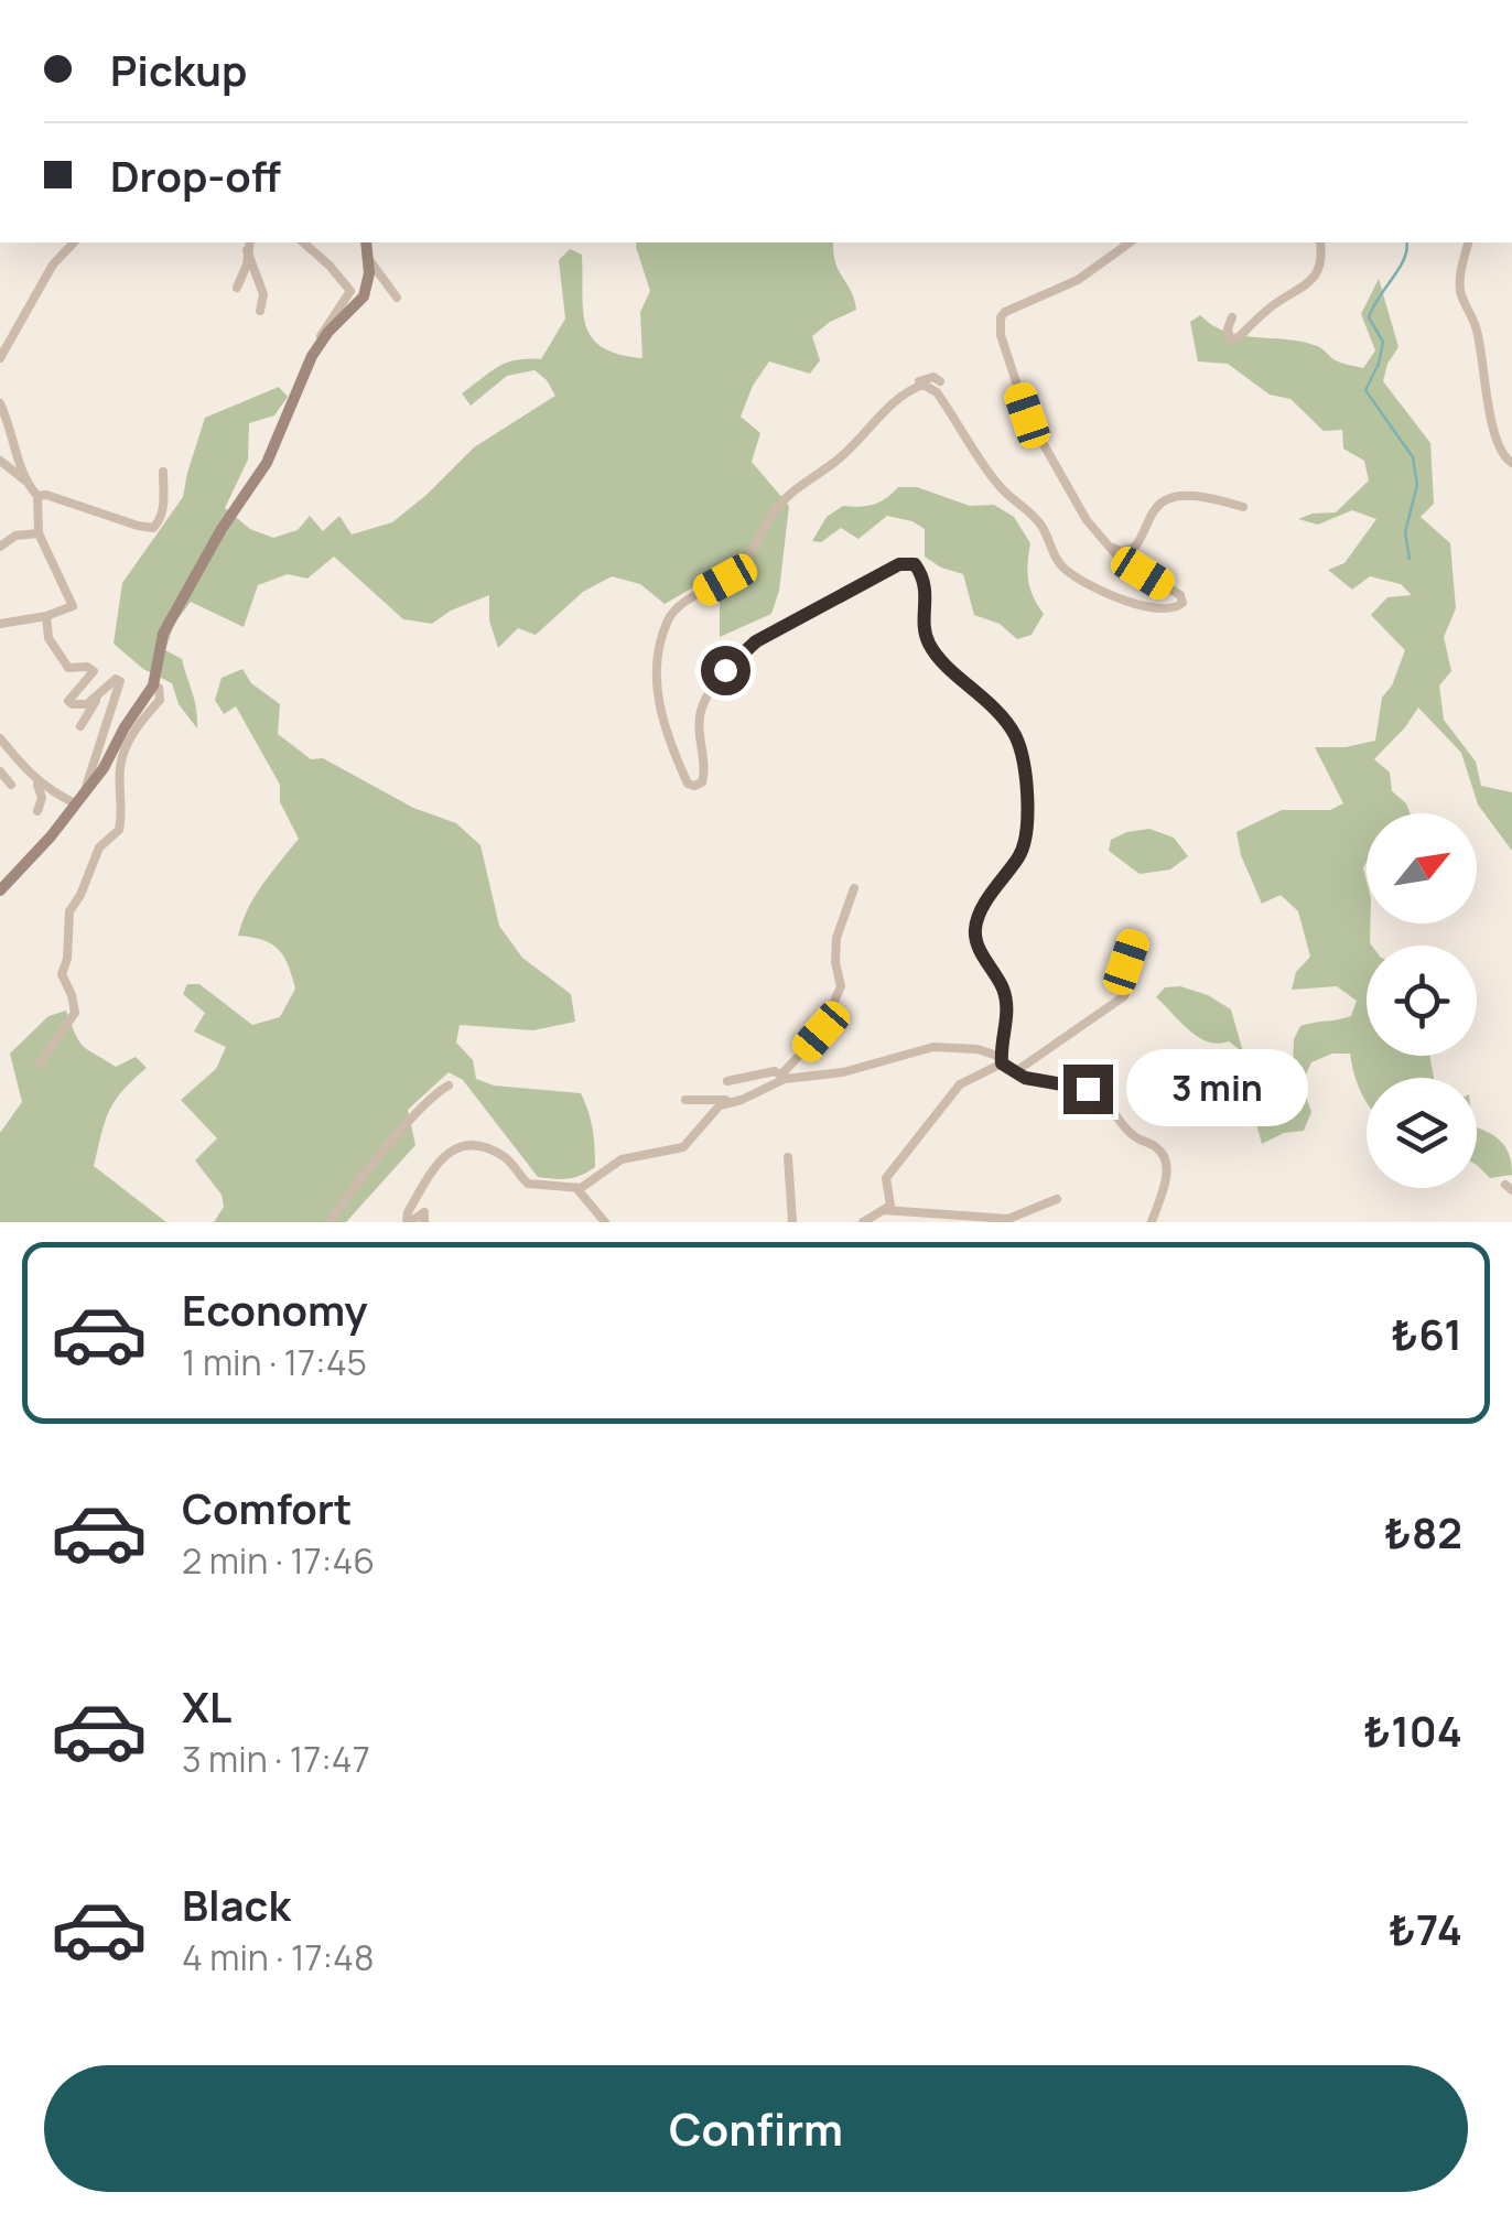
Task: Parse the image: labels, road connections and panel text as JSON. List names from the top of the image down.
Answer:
{
  "north": "top right",
  "page": {
    "banner": ["Pickup", "Drop-off"],
    "bubble": "3 min",
    "list": [
      {
        "name": "Economy",
        "note": "1 min · 17:45",
        "value": "₺61"
      },
      {
        "name": "Comfort",
        "note": "2 min · 17:46",
        "value": "₺82"
      },
      {
        "name": "XL",
        "note": "3 min · 17:47",
        "value": "₺104"
      },
      {
        "name": "Black",
        "note": "4 min · 17:48",
        "value": "₺74"
      }
    ],
    "buttons": "Confirm"
  }
}
